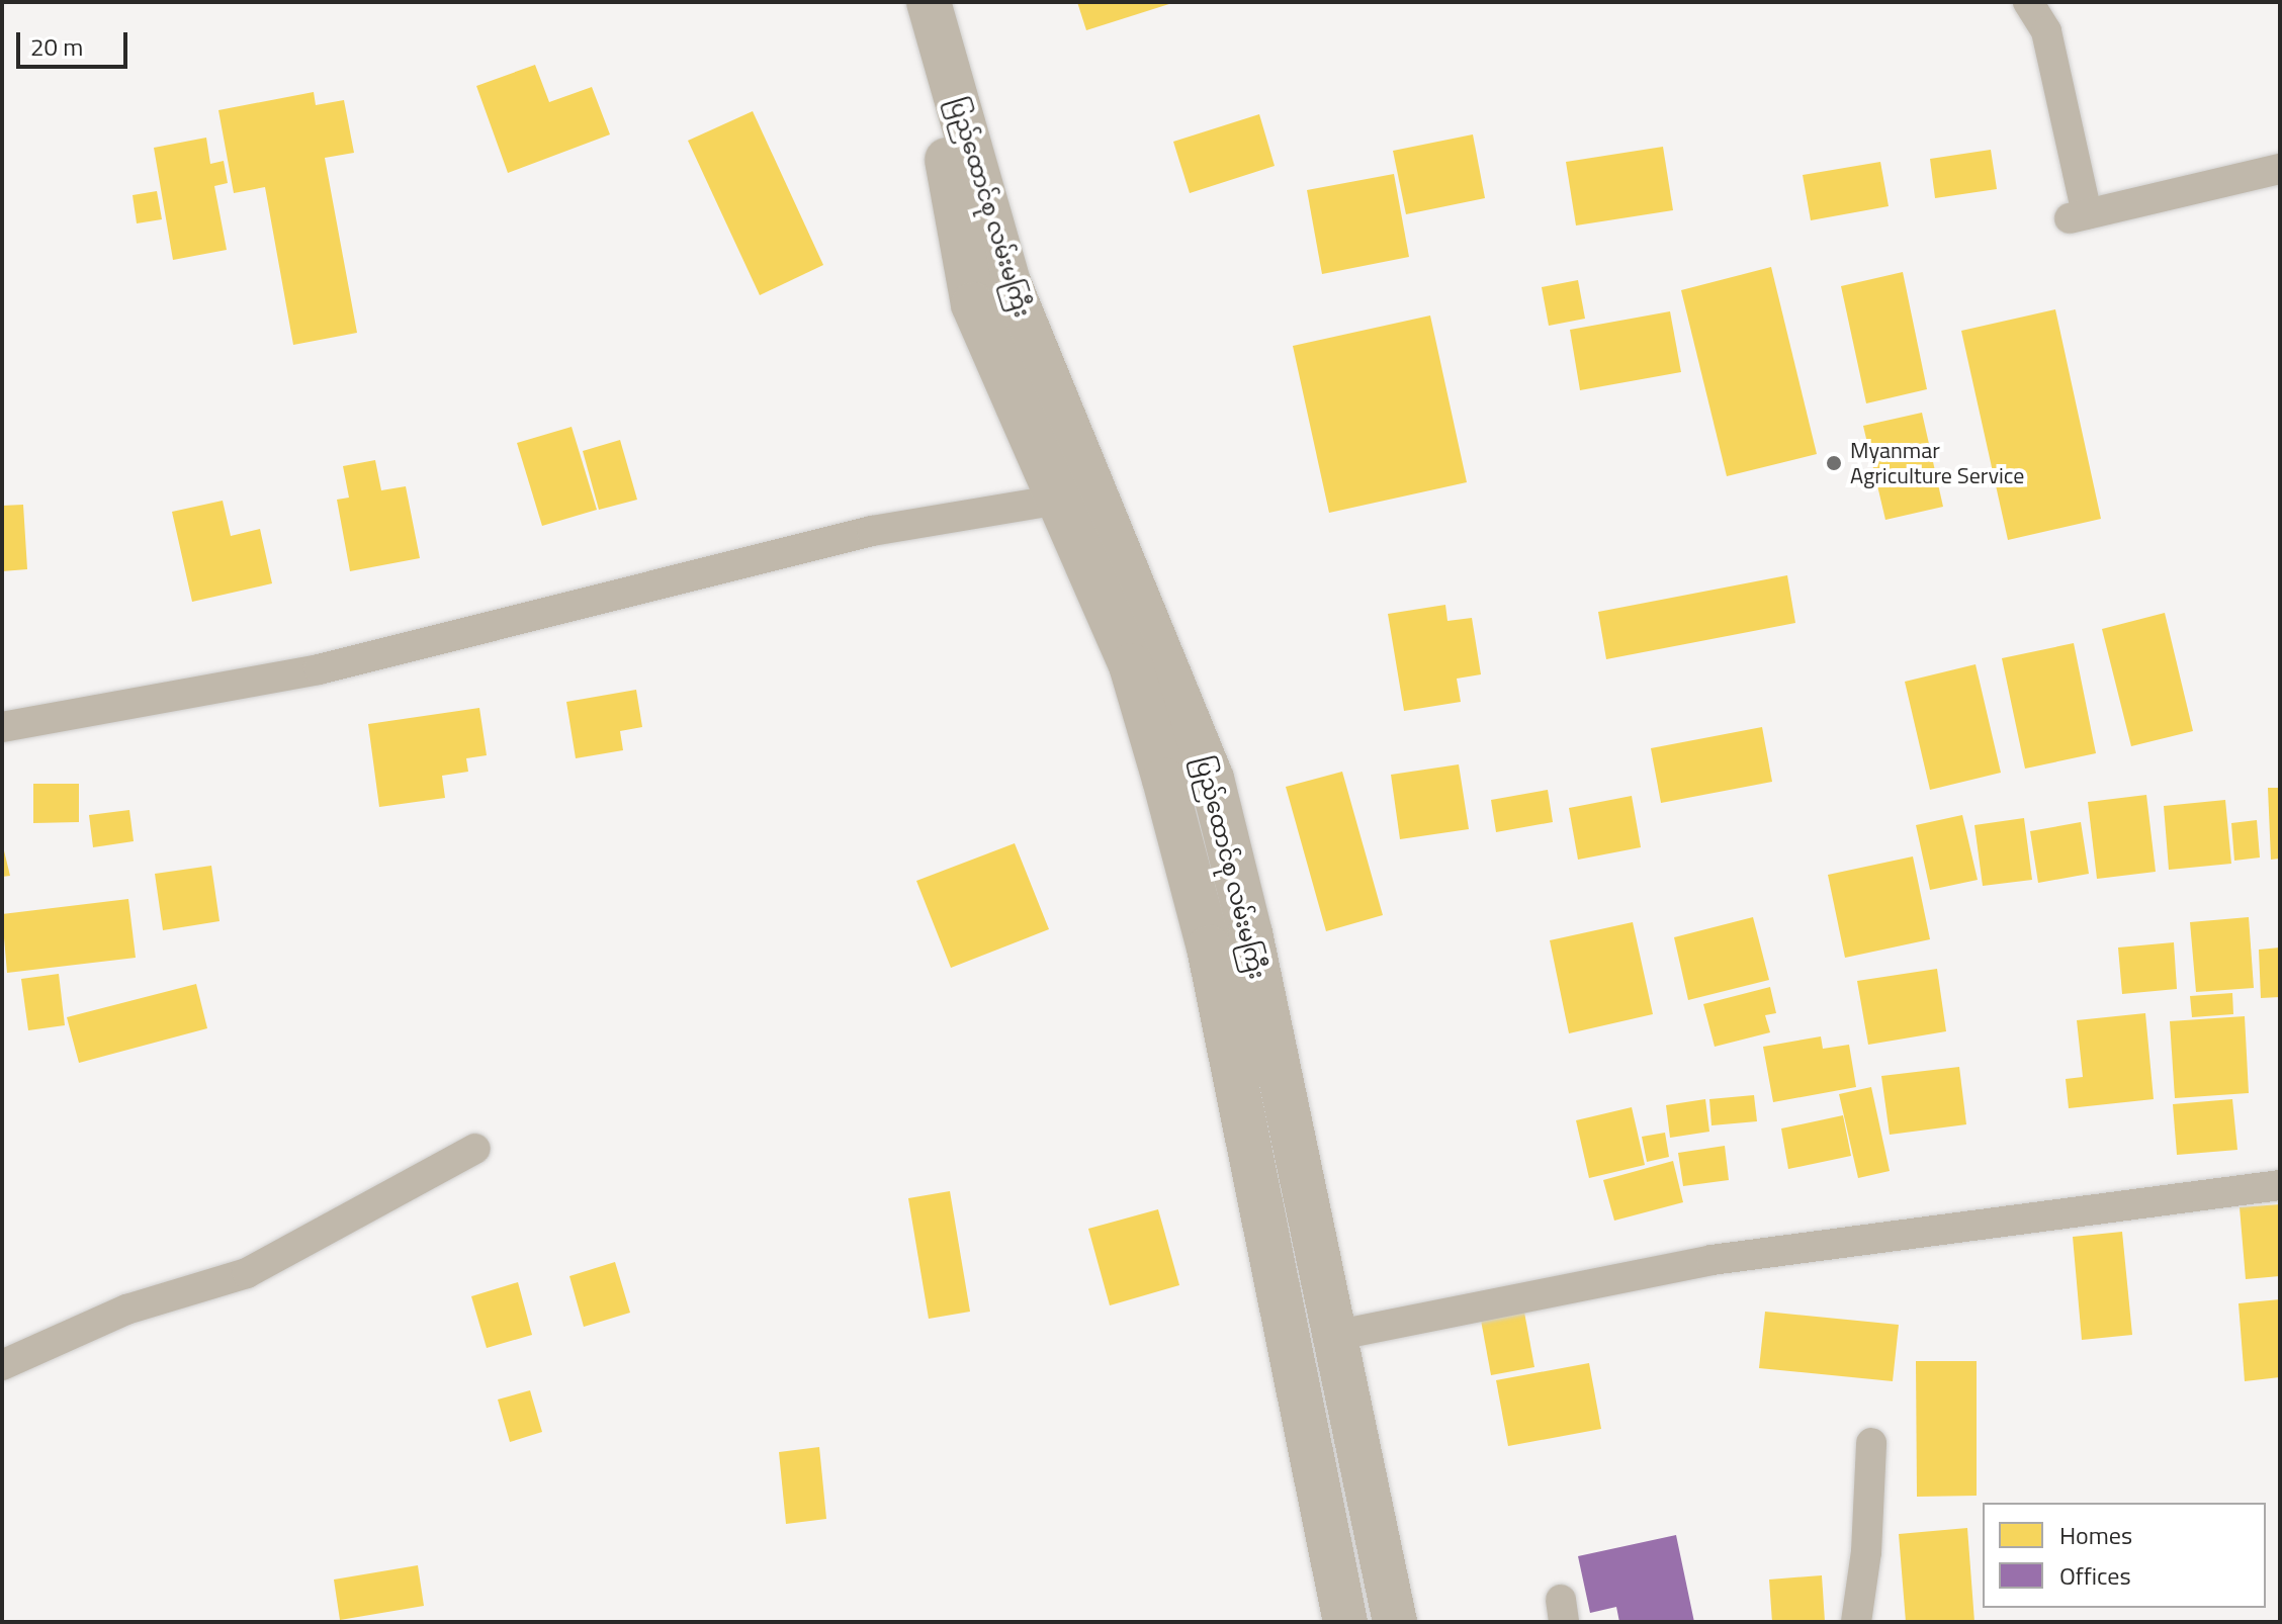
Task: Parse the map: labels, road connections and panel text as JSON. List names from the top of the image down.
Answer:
{
  "streets": {
    "main road": ["ပြည်ထောင်စု လမ်းမကြီး"]
  },
  "places": ["Myanmar Agriculture Service"],
  "legend": ["Homes", "Offices"],
  "scale_bar": "20 m"
}
